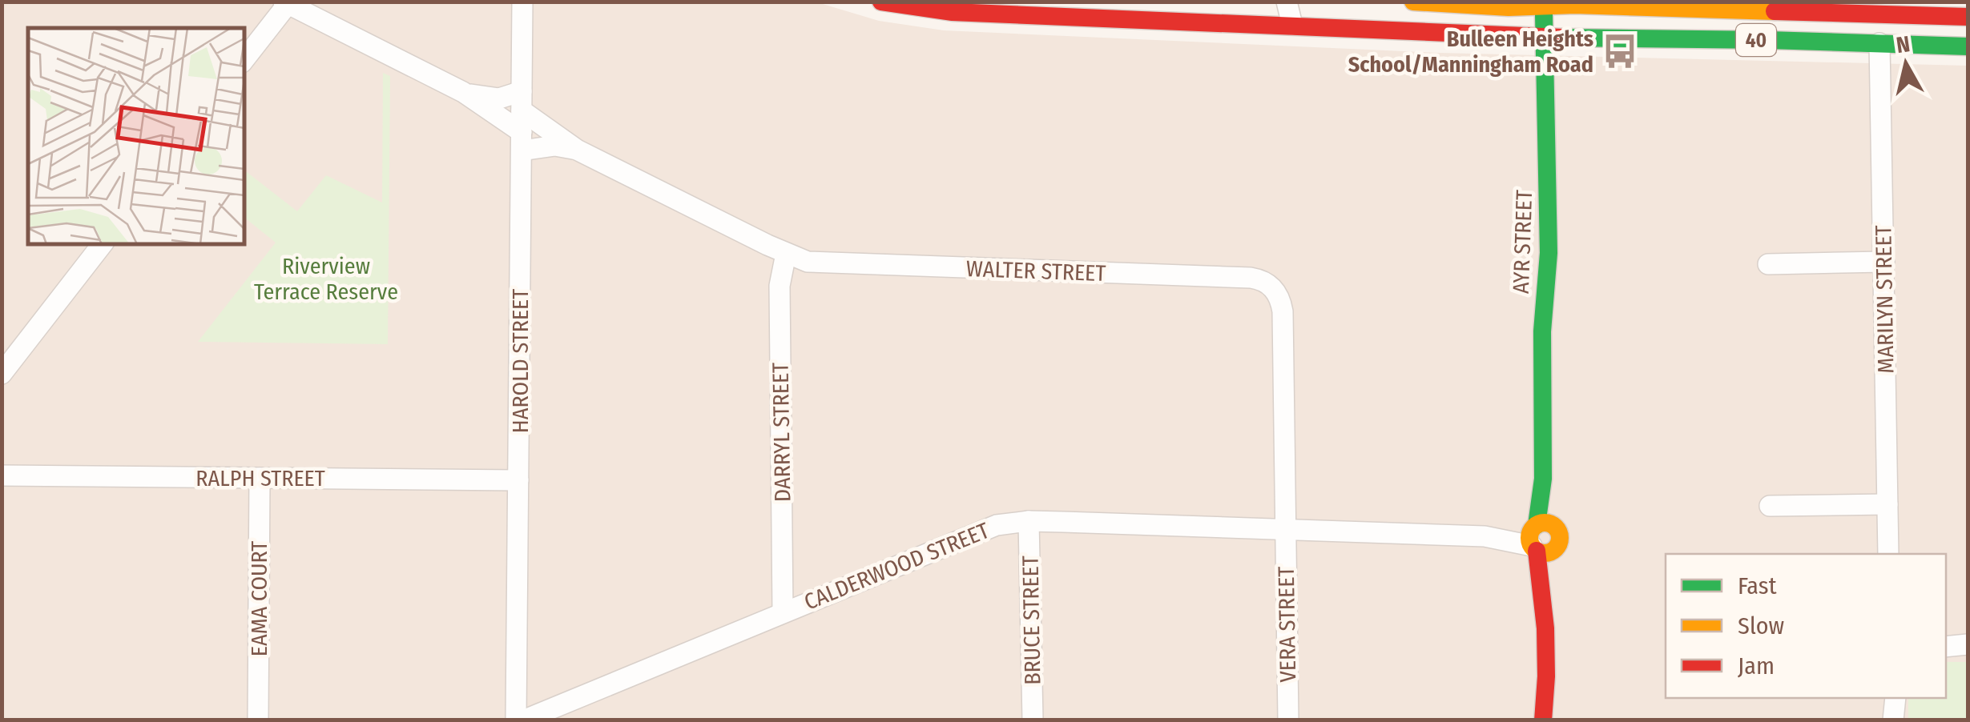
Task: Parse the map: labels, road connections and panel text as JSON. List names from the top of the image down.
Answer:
{
  "streets": {
    "main road": ["40", "AYR STREET"],
    "street": [
      "WALTER STREET",
      "MARILYN STREET",
      "HAROLD STREET",
      "DARRYL STREET",
      "RALPH STREET",
      "CALDERWOOD STREET",
      "EAMA COURT",
      "BRUCE STREET",
      "VERA STREET"
    ]
  },
  "crossings": [
    ["40", "AYR STREET"],
    ["40", "MARILYN STREET"],
    ["AYR STREET", "CALDERWOOD STREET"],
    ["WALTER STREET", "HAROLD STREET"],
    ["WALTER STREET", "DARRYL STREET"],
    ["WALTER STREET", "CALDERWOOD STREET"],
    ["WALTER STREET", "VERA STREET"],
    ["HAROLD STREET", "RALPH STREET"],
    ["DARRYL STREET", "CALDERWOOD STREET"],
    ["RALPH STREET", "EAMA COURT"],
    ["CALDERWOOD STREET", "BRUCE STREET"],
    ["CALDERWOOD STREET", "VERA STREET"]
  ],
  "parks": ["Riverview Terrace Reserve"],
  "places": {
    "bus stop": ["Bulleen Heights School/Manningham Road"]
  },
  "legend": ["Fast", "Slow", "Jam"],
  "north": "top"
}
